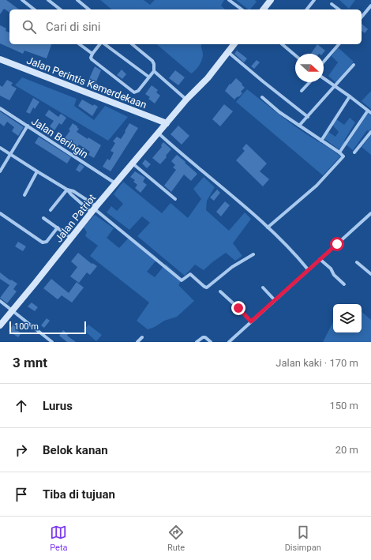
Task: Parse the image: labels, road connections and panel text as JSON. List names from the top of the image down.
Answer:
{
  "streets": {
    "street": ["Jalan Perintis Kemerdekaan", "Jalan Beringin", "Jalan Patriot"]
  },
  "crossings": [
    ["Jalan Perintis Kemerdekaan", "Jalan Patriot"],
    ["Jalan Beringin", "Jalan Patriot"]
  ],
  "scale_bar": "100 m",
  "north": "right",
  "page": {
    "search": "Cari di sini",
    "scale": "100 m",
    "heading": ["3 mnt", "Jalan kaki · 170 m"],
    "list": [
      ["Lurus", "150 m"],
      ["Belok kanan", "20 m"],
      "Tiba di tujuan"
    ],
    "nav": ["Peta", "Rute", "Disimpan"]
  }
}
